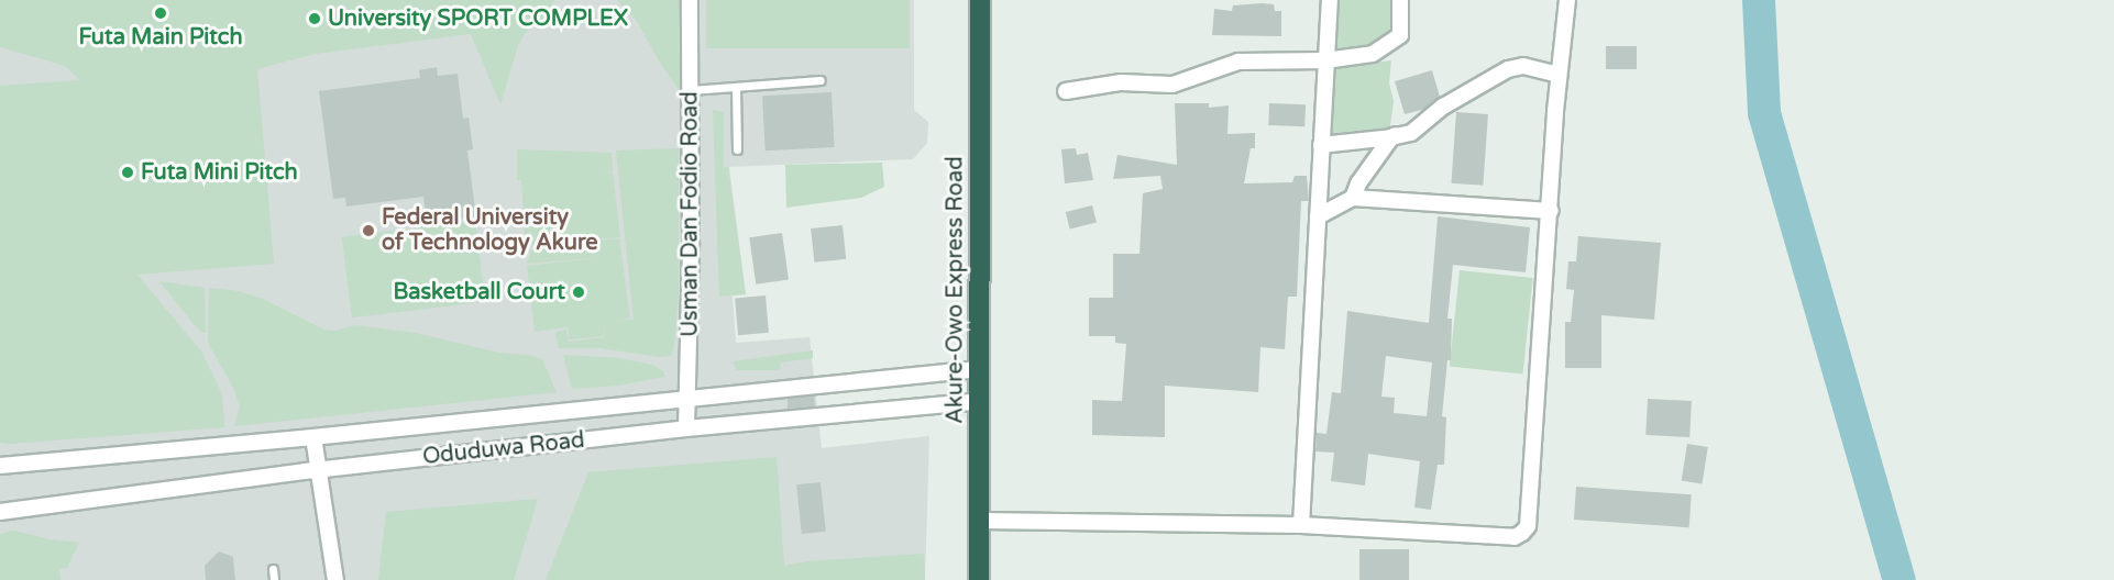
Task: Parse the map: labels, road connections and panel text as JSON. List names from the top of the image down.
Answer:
{
  "streets": {
    "highway": ["Akure-Owo Express Road"],
    "street": ["Usman Dan Fodio Road", "Oduduwa Road"]
  },
  "crossings": [
    ["Usman Dan Fodio Road", "Oduduwa Road"],
    ["Akure-Owo Express Road", "Oduduwa Road"]
  ],
  "places": [
    "Futa Main Pitch",
    "University SPORT COMPLEX",
    "Futa Mini Pitch",
    "Federal University of Technology Akure",
    "Basketball Court"
  ]
}
